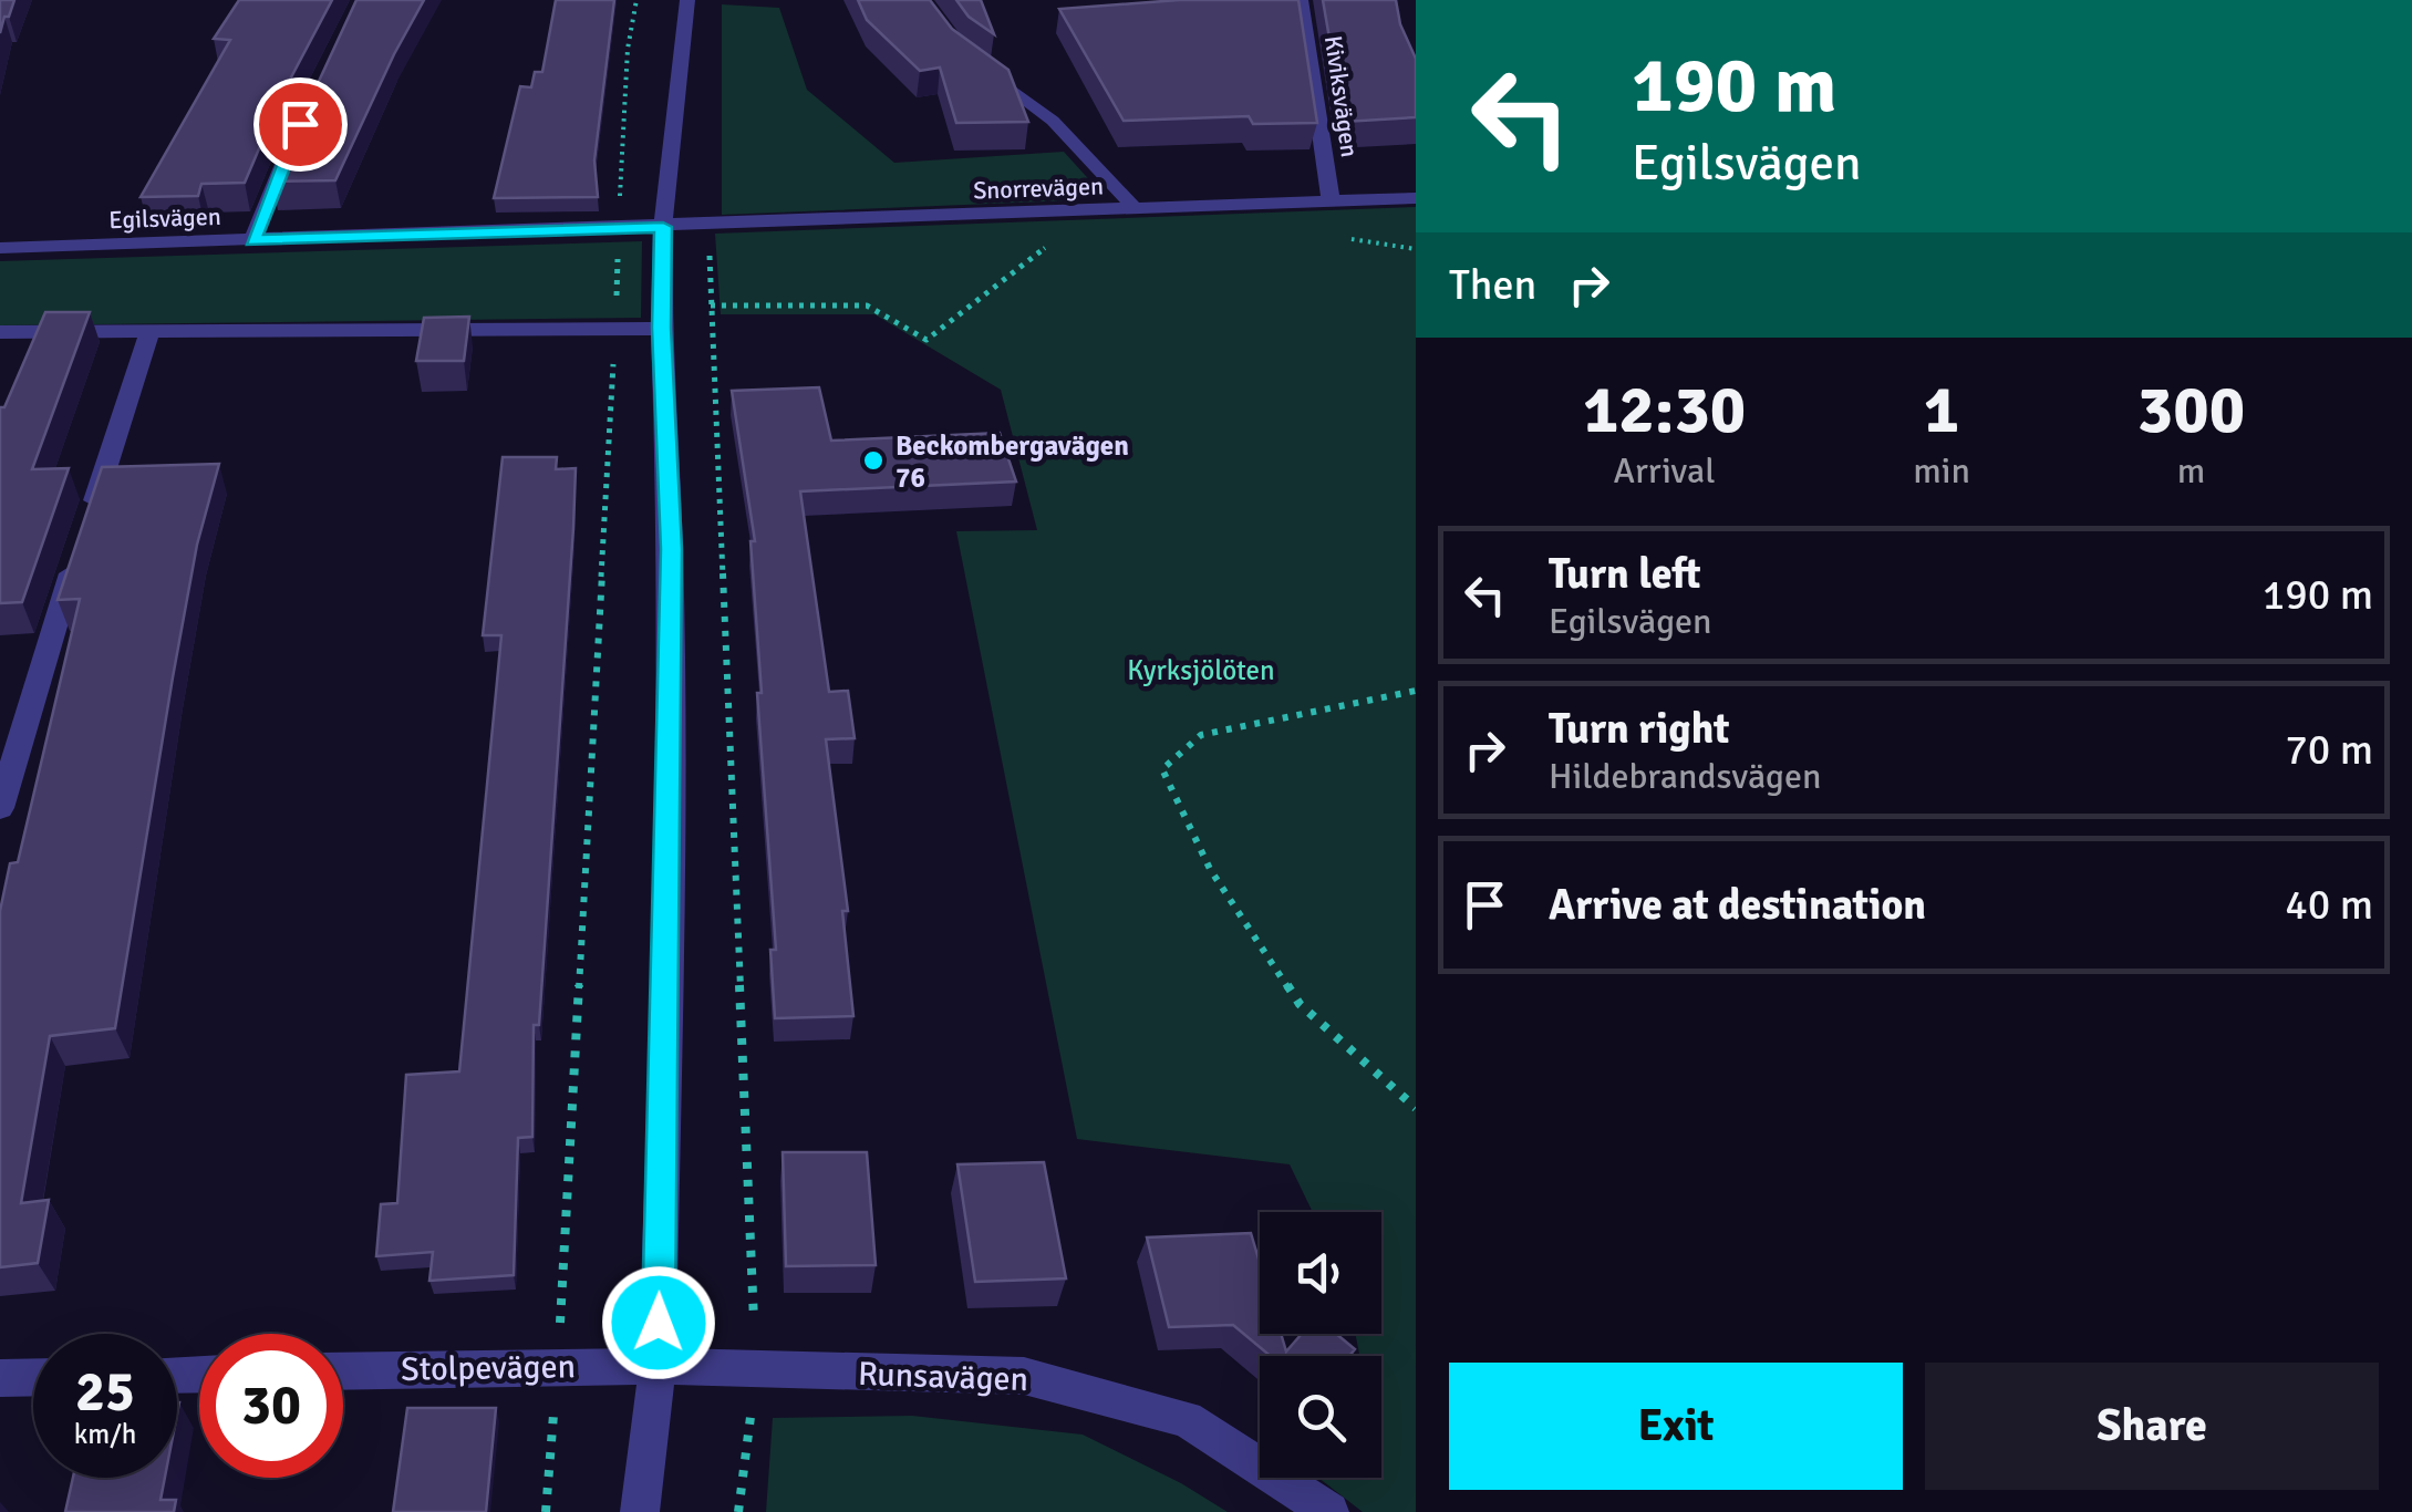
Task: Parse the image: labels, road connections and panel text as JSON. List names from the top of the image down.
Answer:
{
  "streets": {
    "street": [
      "Kiviksvägen",
      "Snorrevägen",
      "Egilsvägen",
      "Stolpevägen",
      "Runsavägen"
    ]
  },
  "crossings": [
    ["Kiviksvägen", "Snorrevägen"],
    ["Snorrevägen", "Egilsvägen"],
    ["Stolpevägen", "Runsavägen"]
  ],
  "parks": ["Kyrksjölöten"],
  "places": ["Beckombergavägen 76"],
  "page": {
    "turn": ["190 m", "Egilsvägen"],
    "then": "Then",
    "eta": [
      "12:30",
      "Arrival",
      "1",
      "min",
      "300",
      "m"
    ],
    "list": [
      {
        "name": "Turn left",
        "note": "Egilsvägen",
        "value": "190 m"
      },
      {
        "name": "Turn right",
        "note": "Hildebrandsvägen",
        "value": "70 m"
      },
      {
        "name": "Arrive at destination",
        "value": "40 m"
      }
    ],
    "speed": "25 km/h",
    "limit": "30",
    "buttons": ["Exit", "Share"]
  }
}
